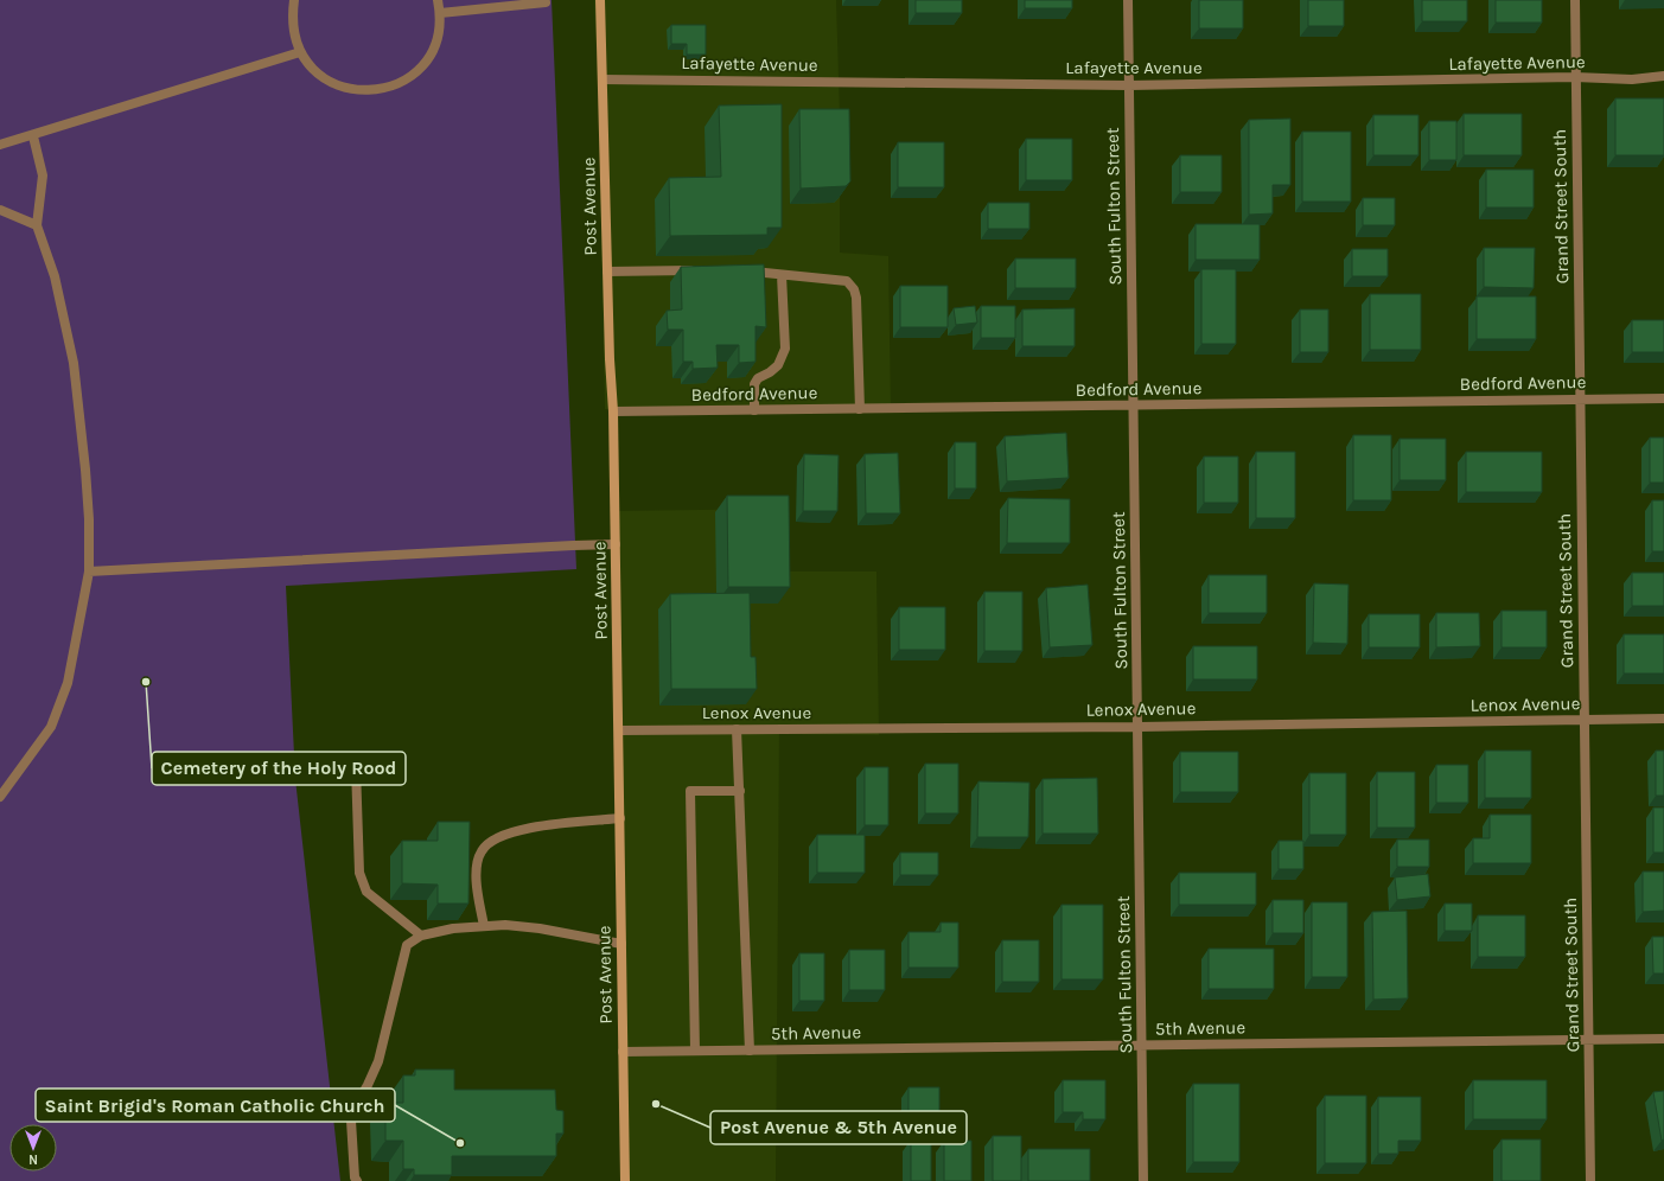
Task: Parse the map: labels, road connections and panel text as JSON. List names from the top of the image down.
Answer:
{
  "streets": {
    "main road": ["Post Avenue"],
    "street": [
      "Lafayette Avenue",
      "South Fulton Street",
      "Grand Street South",
      "Bedford Avenue",
      "Lenox Avenue",
      "5th Avenue"
    ]
  },
  "crossings": [
    ["Lafayette Avenue", "Post Avenue"],
    ["Lafayette Avenue", "South Fulton Street"],
    ["Lafayette Avenue", "Grand Street South"],
    ["Post Avenue", "Bedford Avenue"],
    ["Post Avenue", "Lenox Avenue"],
    ["Post Avenue", "5th Avenue"],
    ["South Fulton Street", "Bedford Avenue"],
    ["South Fulton Street", "Lenox Avenue"],
    ["South Fulton Street", "5th Avenue"],
    ["Grand Street South", "Bedford Avenue"],
    ["Grand Street South", "Lenox Avenue"],
    ["Grand Street South", "5th Avenue"]
  ],
  "places": ["Cemetery of the Holy Rood", "Post Avenue & 5th Avenue", "Saint Brigid's Roman Catholic Church"],
  "north": "bottom"
}
